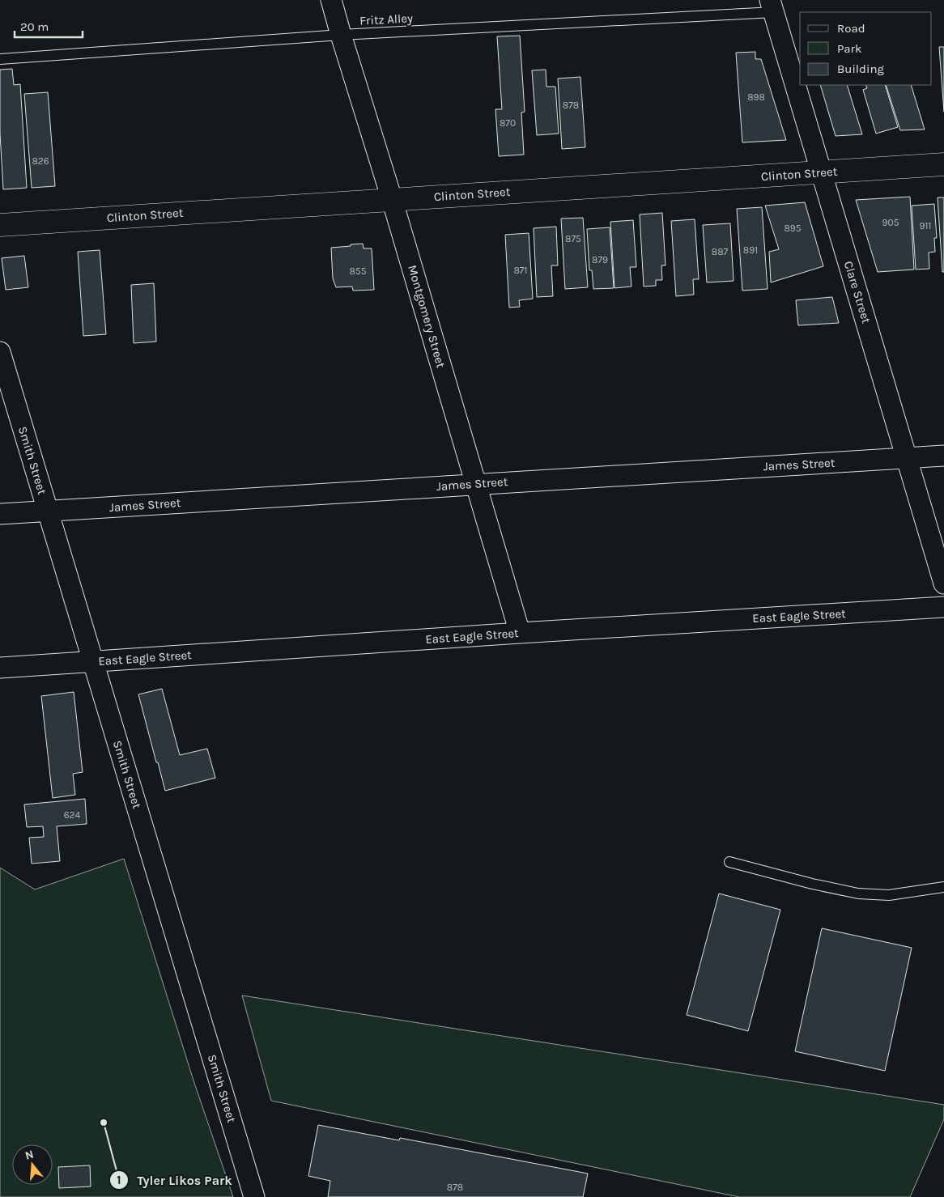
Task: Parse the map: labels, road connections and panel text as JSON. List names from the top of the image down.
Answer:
{
  "streets": {
    "main road": ["Clinton Street"],
    "street": [
      "Clare Street",
      "Montgomery Street",
      "Smith Street",
      "James Street",
      "East Eagle Street"
    ],
    "lane": ["Fritz Alley"]
  },
  "crossings": [
    ["Fritz Alley", "Clare Street"],
    ["Fritz Alley", "Montgomery Street"],
    ["Clinton Street", "Clare Street"],
    ["Clinton Street", "Montgomery Street"],
    ["Clare Street", "James Street"],
    ["Montgomery Street", "James Street"],
    ["Montgomery Street", "East Eagle Street"],
    ["Smith Street", "James Street"],
    ["Smith Street", "East Eagle Street"]
  ],
  "places": ["Tyler Likos Park"],
  "house_numbers": [
    "898",
    "878",
    "870",
    "826",
    "905",
    "911",
    "895",
    "875",
    "891",
    "887",
    "879",
    "871",
    "855",
    "624",
    "878"
  ],
  "legend": ["Road", "Park", "Building"],
  "scale_bar": "20 m",
  "north": "top"
}
